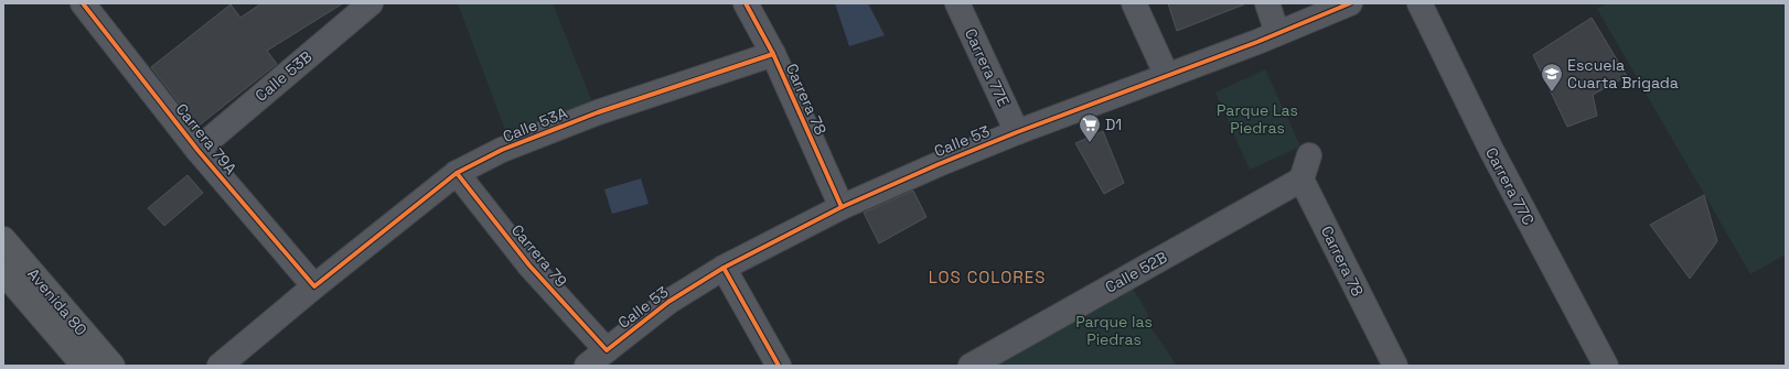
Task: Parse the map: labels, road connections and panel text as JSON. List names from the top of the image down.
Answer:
{
  "streets": {
    "main road": ["Avenida 80"],
    "street": [
      "Carrera 77E",
      "Calle 53B",
      "Carrera 78",
      "Calle 53A",
      "Carrera 79A",
      "Calle 53",
      "Carrera 77C",
      "Carrera 79",
      "Calle 52B"
    ]
  },
  "crossings": [
    ["Carrera 77E", "Calle 53"],
    ["Calle 53B", "Carrera 79A"],
    ["Carrera 78", "Calle 53A"],
    ["Carrera 78", "Calle 53"],
    ["Carrera 78", "Calle 52B"],
    ["Calle 53A", "Carrera 79A"],
    ["Calle 53A", "Carrera 79"],
    ["Calle 53", "Carrera 79"]
  ],
  "districts": ["LOS COLORES"],
  "parks": ["Parque Las Piedras", "Parque las Piedras"],
  "places": {
    "school or university": ["Escuela Cuarta Brigada"],
    "supermarket": ["D1"]
  }
}
